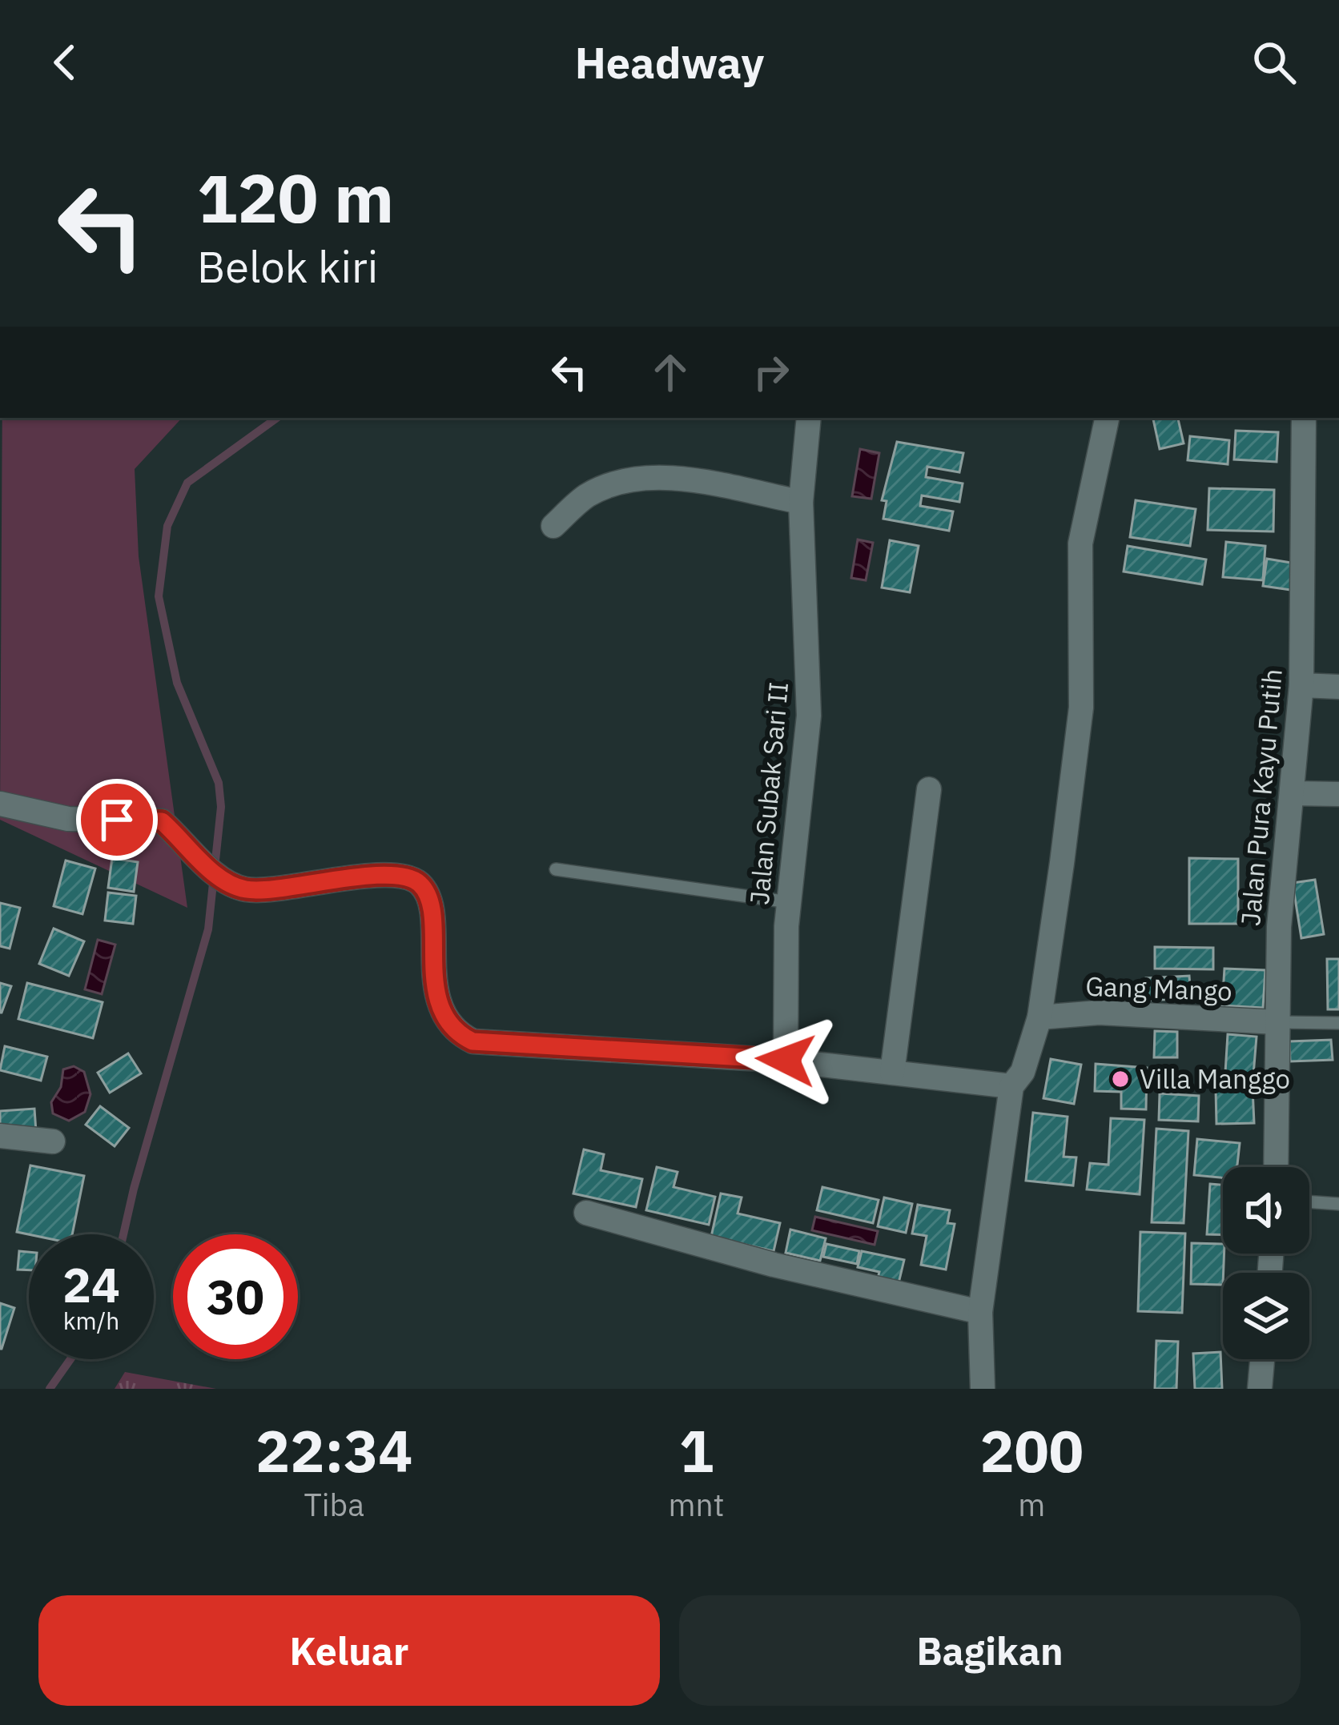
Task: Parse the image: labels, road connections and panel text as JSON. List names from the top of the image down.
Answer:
{
  "streets": {
    "street": ["Jalan Subak Sari II", "Jalan Pura Kayu Putih", "Gang Mango"]
  },
  "crossings": [
    ["Jalan Pura Kayu Putih", "Gang Mango"]
  ],
  "places": ["Villa Manggo"],
  "page": {
    "header": "Headway",
    "turn": ["120 m", "Belok kiri"],
    "speed": "24 km/h",
    "limit": "30",
    "eta": [
      "22:34",
      "Tiba",
      "1",
      "mnt",
      "200",
      "m"
    ],
    "buttons": ["Keluar", "Bagikan"]
  }
}
